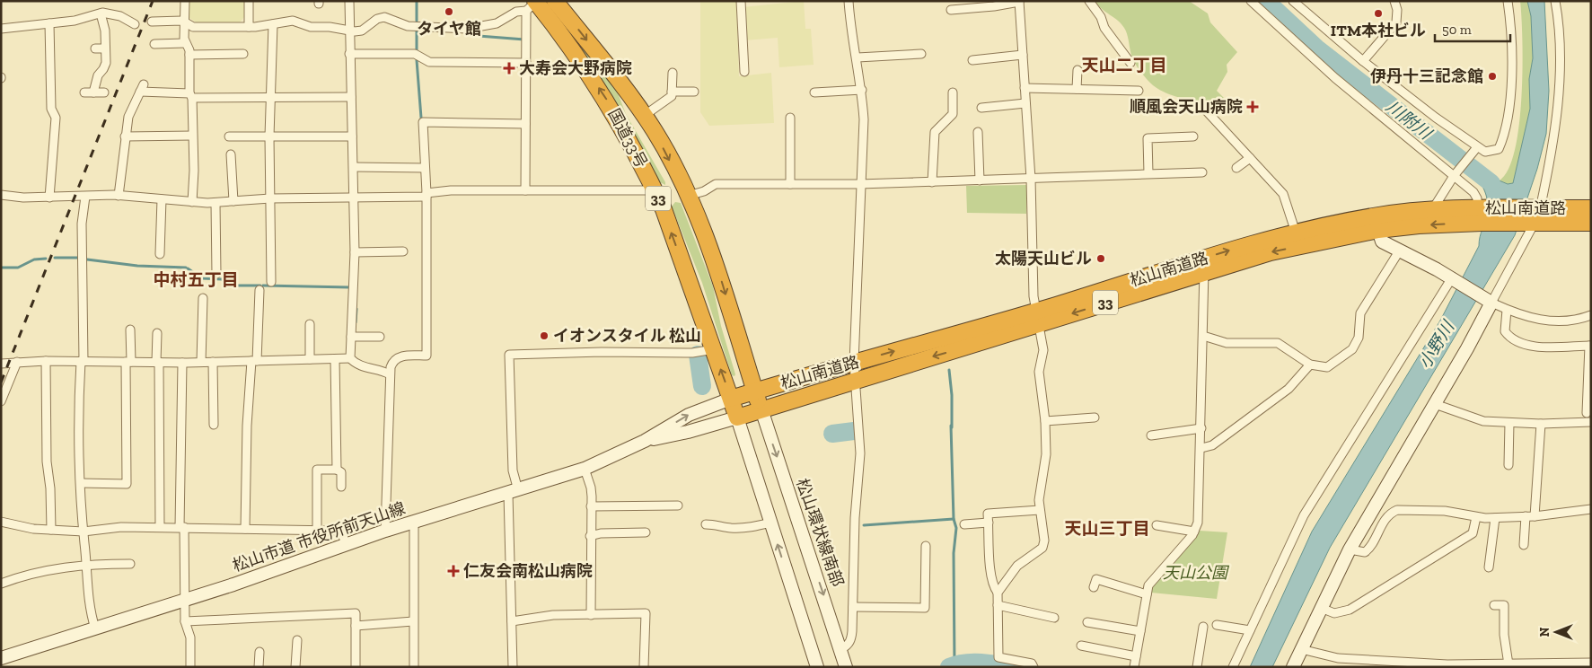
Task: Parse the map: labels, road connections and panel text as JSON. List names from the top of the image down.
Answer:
{
  "streets": {
    "highway": ["国道33号", "33", "松山南道路"],
    "street": ["松山環状線南部", "松山市道 市役所前天山線"]
  },
  "crossings": [
    ["国道33号", "松山南道路"],
    ["国道33号", "松山環状線南部"],
    ["国道33号", "松山市道 市役所前天山線"],
    ["松山南道路", "松山環状線南部"],
    ["松山南道路", "松山市道 市役所前天山線"]
  ],
  "districts": ["天山二丁目", "中村五丁目", "天山三丁目"],
  "water": ["川附川", "小野川"],
  "parks": ["天山公園"],
  "places": {
    "other": [
      "タイヤ館",
      "ITM本社ビル",
      "伊丹十三記念館",
      "太陽天山ビル",
      "イオンスタイル 松山"
    ],
    "health": ["大寿会大野病院", "順風会天山病院", "仁友会南松山病院"]
  },
  "scale_bar": "50 m",
  "north": "left"
}
